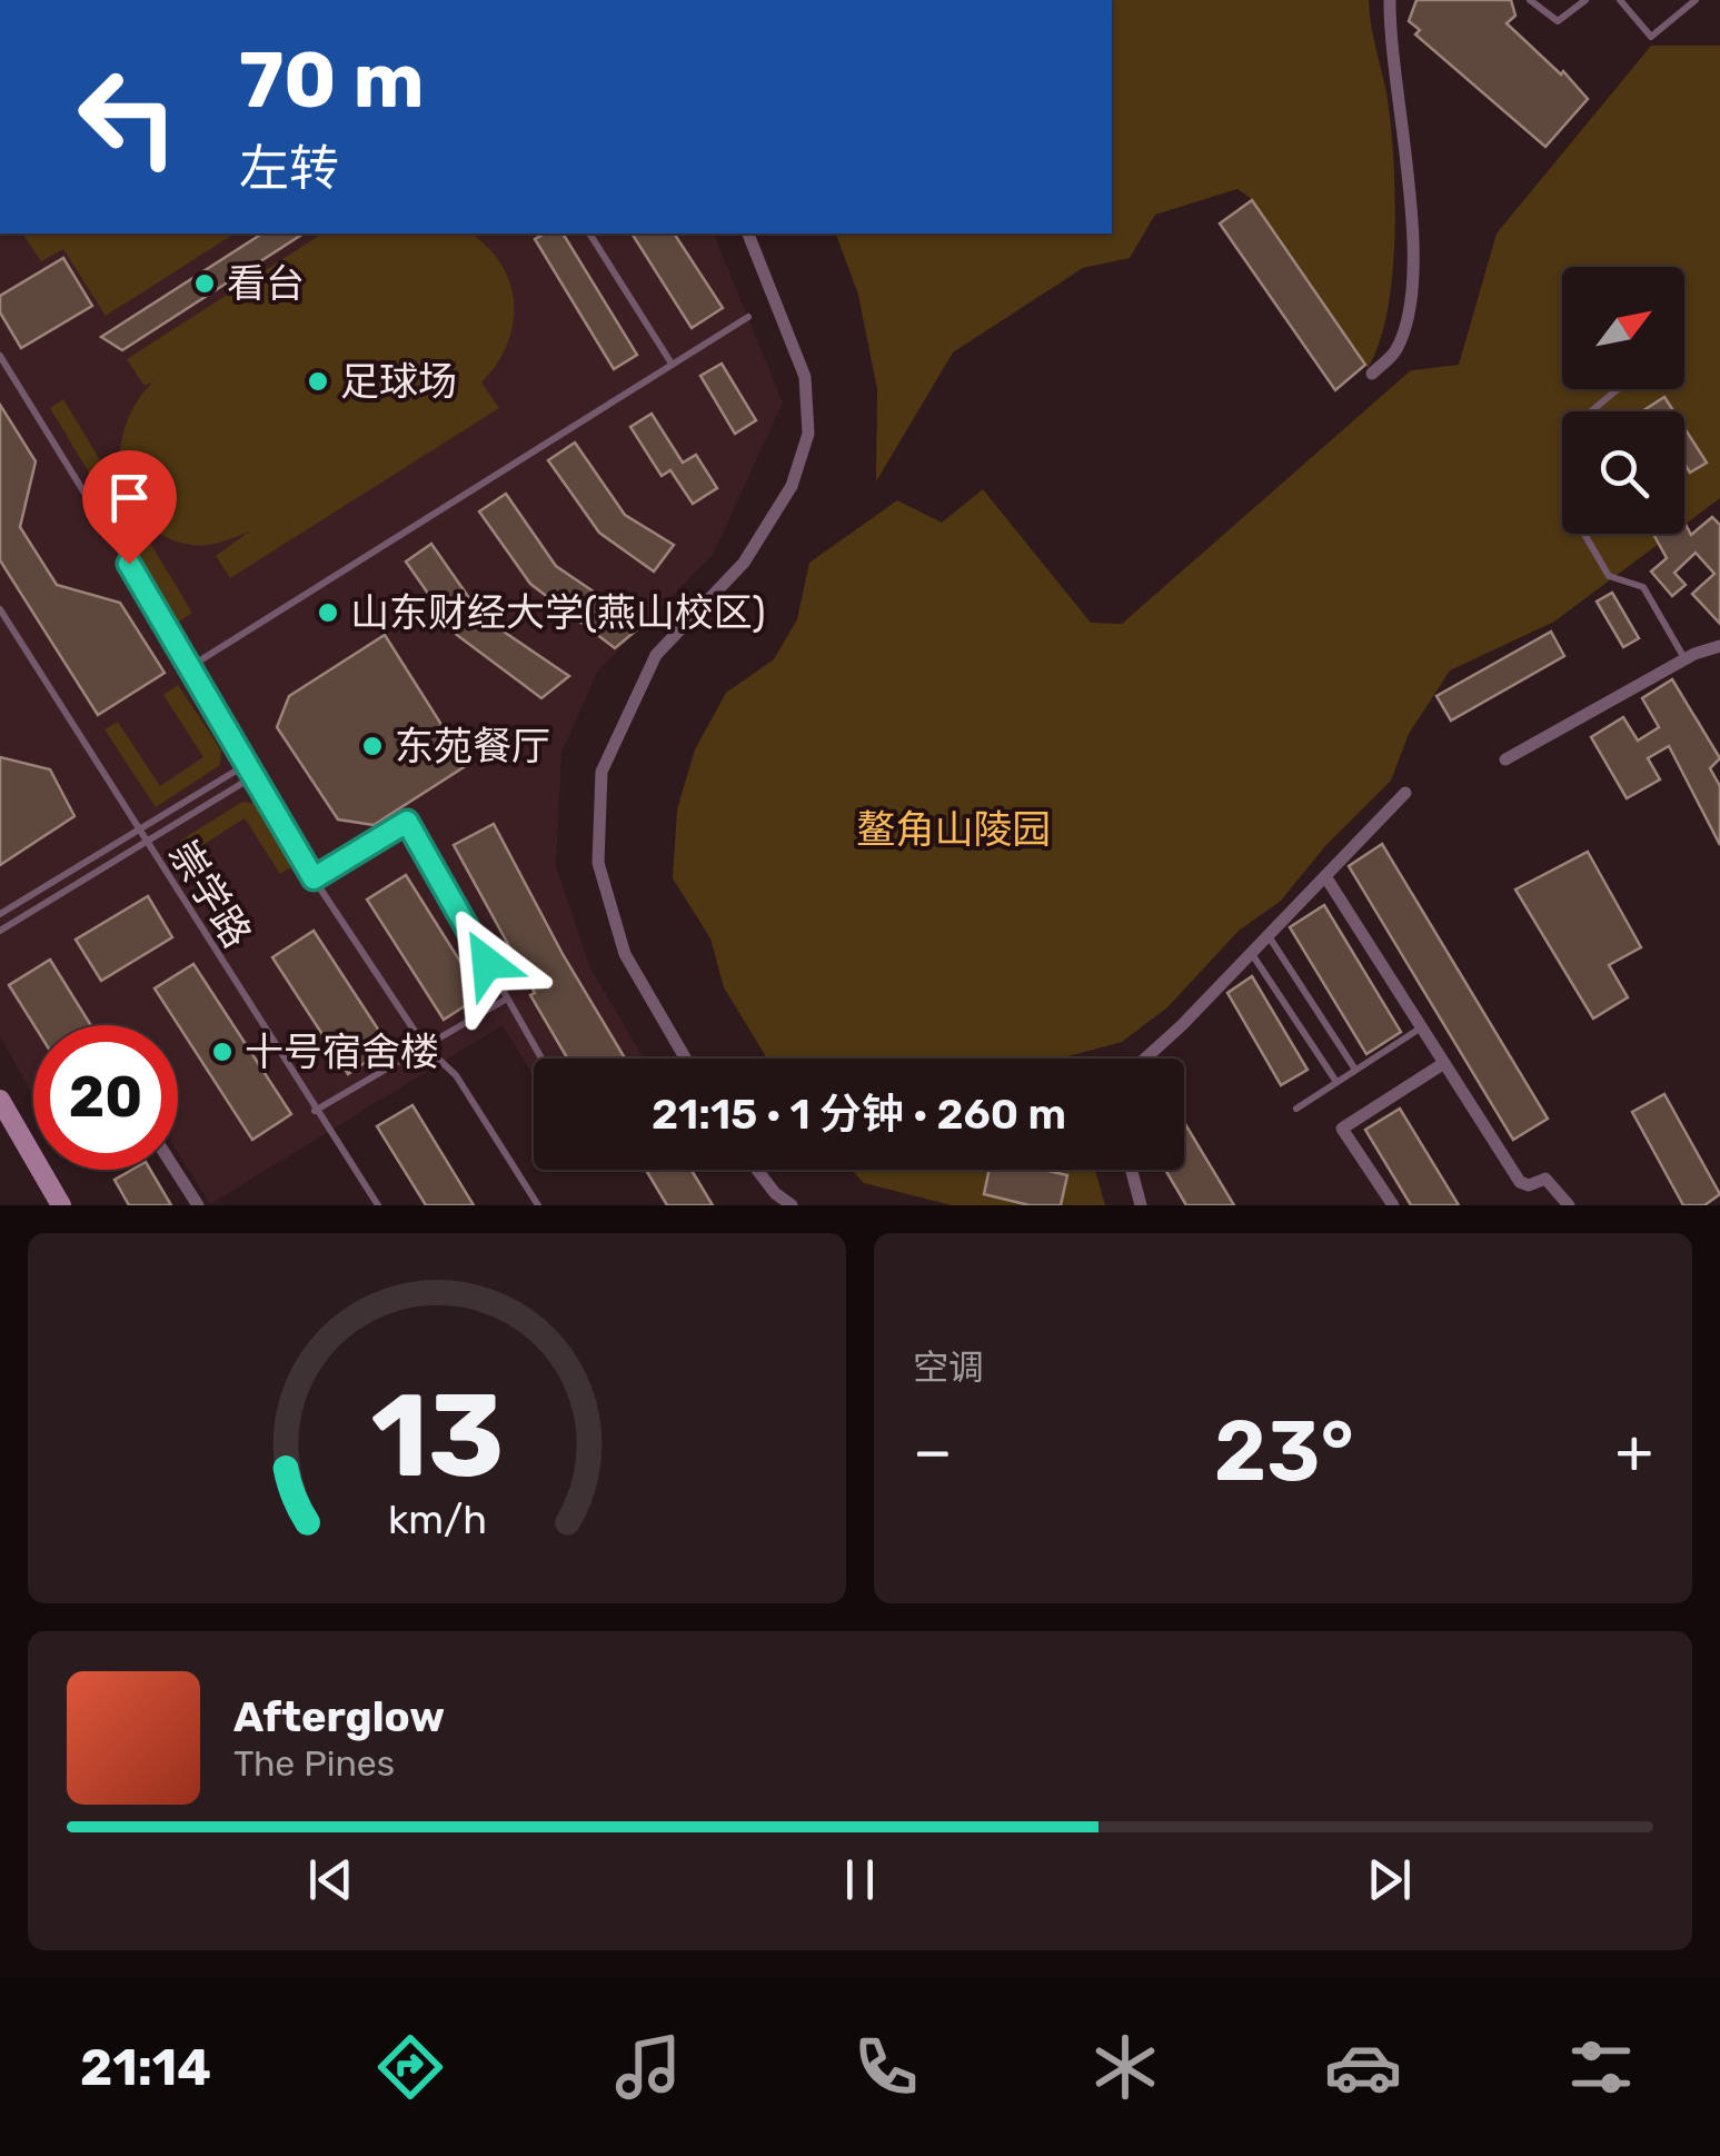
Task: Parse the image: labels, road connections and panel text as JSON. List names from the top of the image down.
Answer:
{
  "streets": {
    "lane": ["崇学路"]
  },
  "parks": ["鳌角山陵园"],
  "places": [
    "看台",
    "足球场",
    "山东财经大学(燕山校区)",
    "东苑餐厅",
    "十号宿舍楼"
  ],
  "north": "top right",
  "page": {
    "turn": ["70 m", "左转"],
    "limit": "20",
    "trip": "21:15 · 1 分钟 · 260 m",
    "tile": "空调",
    "heat": ["−", "23°", "+"],
    "song": ["Afterglow", "The Pines"],
    "tabs": "21:14",
    "gauge": ["13", "km/h"]
  }
}
